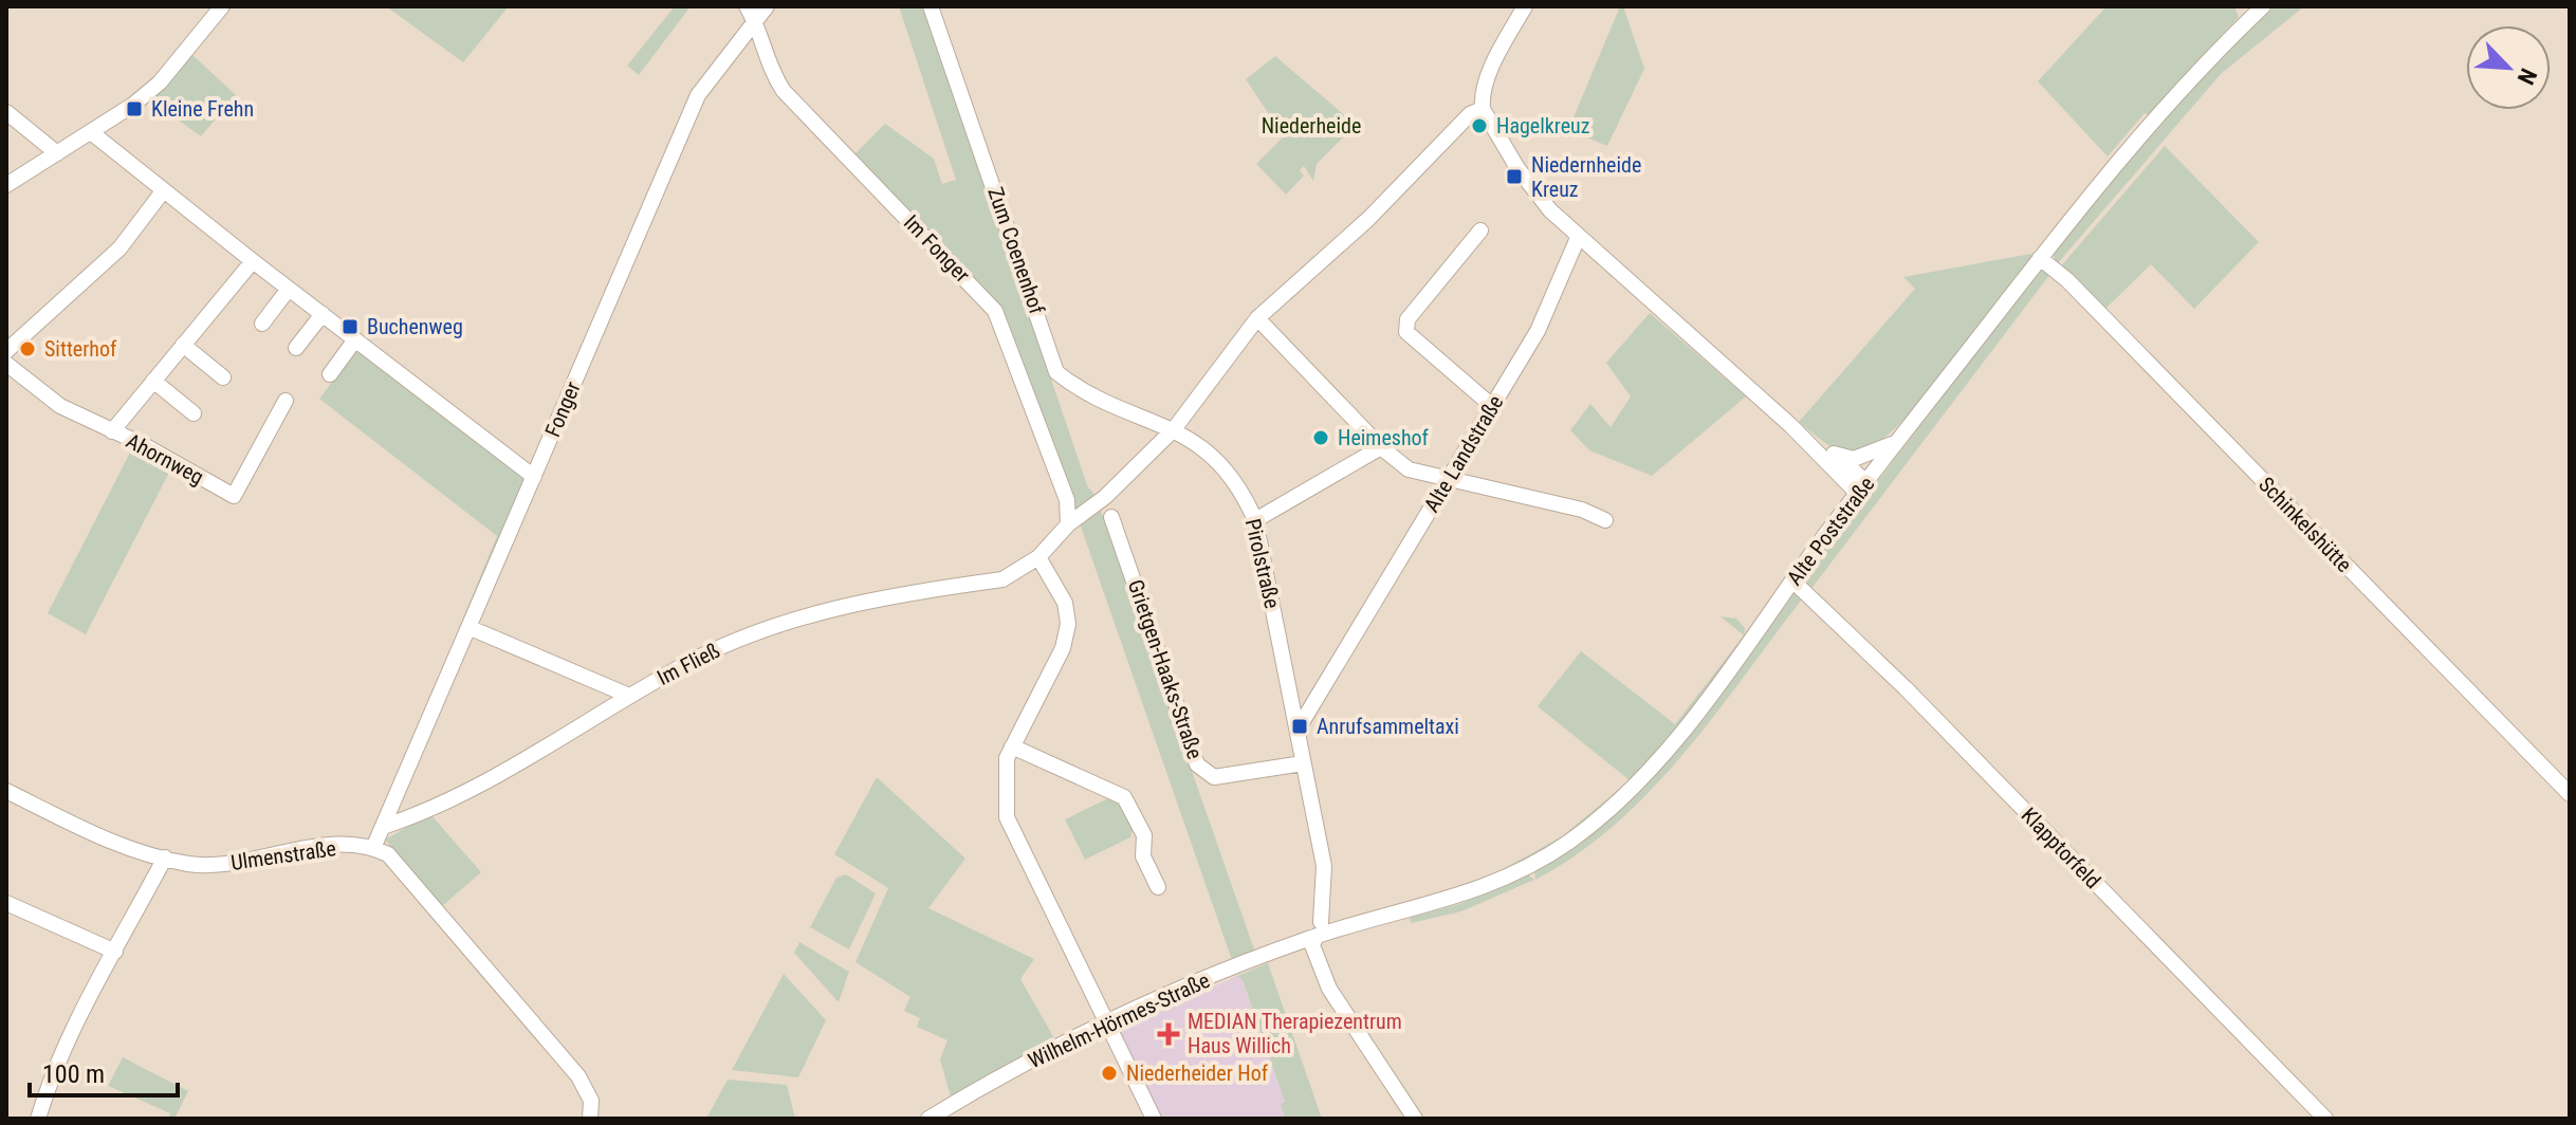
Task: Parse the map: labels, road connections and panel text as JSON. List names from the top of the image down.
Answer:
{
  "streets": {
    "street": [
      "Im Fonger",
      "Zum Coenenhof",
      "Fonger",
      "Alte Landstraße",
      "Ahornweg",
      "Schinkelshütte",
      "Alte Poststraße",
      "Pirolstraße",
      "Im Fließ",
      "Grietgen-Haaks-Straße",
      "Klapptorfeld",
      "Ulmenstraße",
      "Wilhelm-Hörmes-Straße"
    ]
  },
  "crossings": [
    ["Im Fonger", "Fonger"],
    ["Zum Coenenhof", "Pirolstraße"],
    ["Fonger", "Im Fließ"],
    ["Alte Landstraße", "Pirolstraße"],
    ["Schinkelshütte", "Alte Poststraße"],
    ["Alte Poststraße", "Klapptorfeld"],
    ["Alte Poststraße", "Wilhelm-Hörmes-Straße"]
  ],
  "parks": ["Niederheide"],
  "places": {
    "transit": [
      "Kleine Frehn",
      "Niedernheide Kreuz",
      "Buchenweg",
      "Anrufsammeltaxi"
    ],
    "other": [
      "Hagelkreuz",
      "Sitterhof",
      "Heimeshof",
      "Niederheider Hof"
    ],
    "health": ["MEDIAN Therapiezentrum Haus Willich"]
  },
  "scale_bar": "100 m",
  "north": "bottom right"
}
